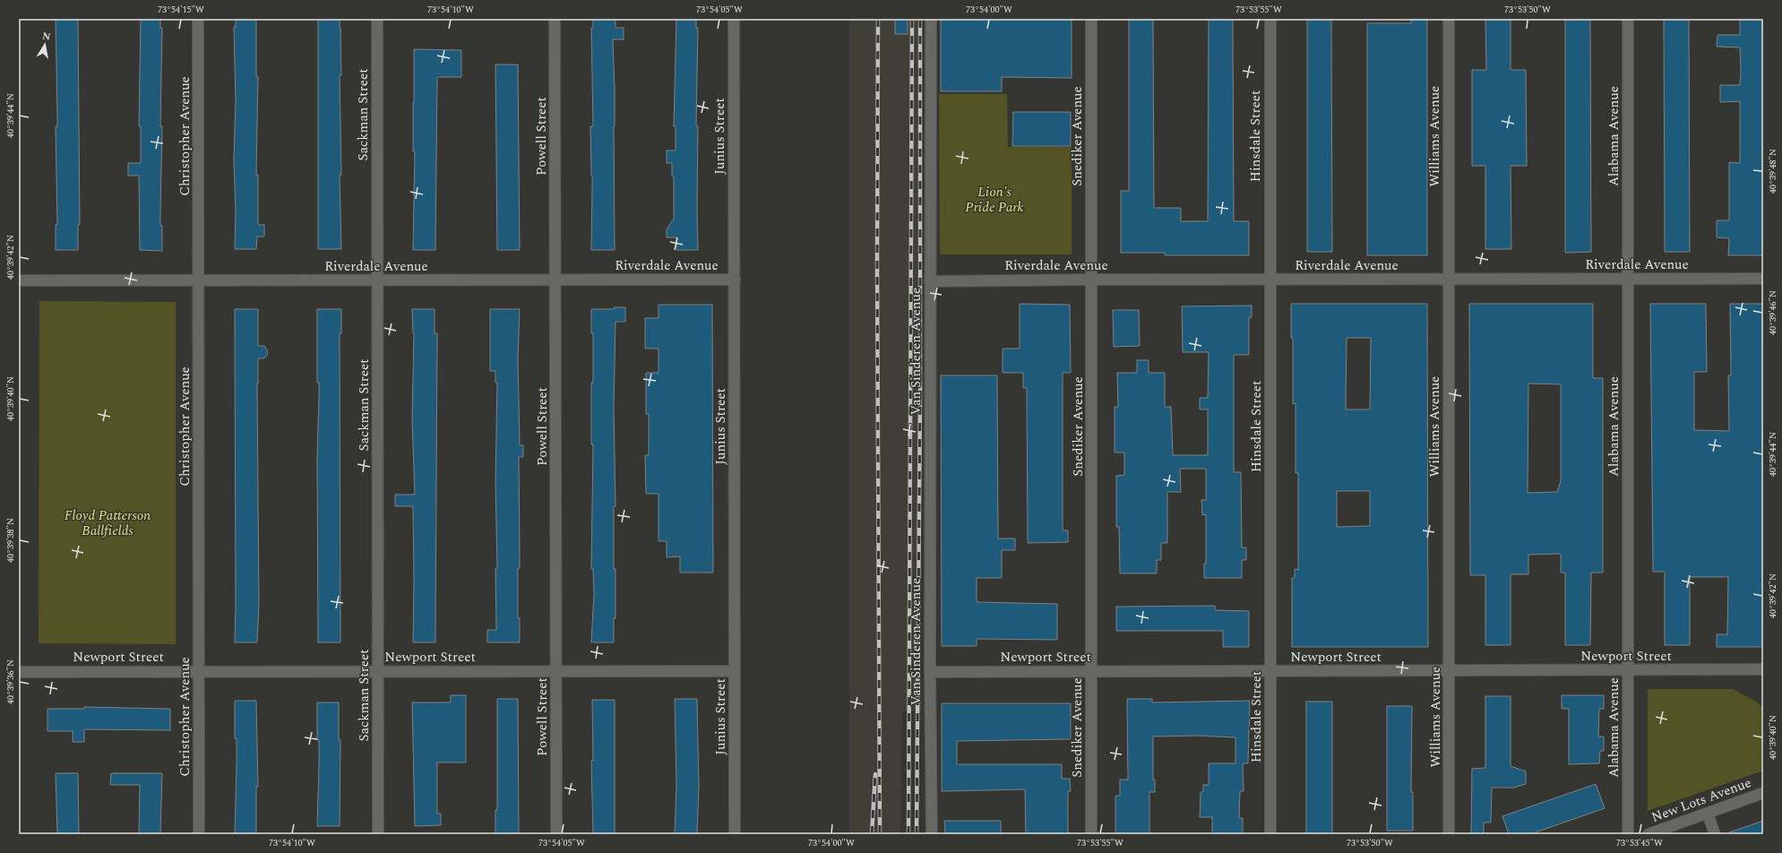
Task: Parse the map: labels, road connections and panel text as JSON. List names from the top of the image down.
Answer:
{
  "streets": {
    "street": [
      "Sackman Street",
      "Christopher Avenue",
      "Powell Street",
      "Junius Street",
      "Snediker Avenue",
      "Hinsdale Street",
      "Williams Avenue",
      "Alabama Avenue",
      "Riverdale Avenue",
      "Van Sinderen Avenue",
      "Newport Street",
      "New Lots Avenue"
    ]
  },
  "crossings": [
    ["Sackman Street", "Riverdale Avenue"],
    ["Sackman Street", "Newport Street"],
    ["Christopher Avenue", "Riverdale Avenue"],
    ["Christopher Avenue", "Newport Street"],
    ["Powell Street", "Riverdale Avenue"],
    ["Powell Street", "Newport Street"],
    ["Junius Street", "Riverdale Avenue"],
    ["Junius Street", "Newport Street"],
    ["Snediker Avenue", "Riverdale Avenue"],
    ["Snediker Avenue", "Newport Street"],
    ["Hinsdale Street", "Riverdale Avenue"],
    ["Hinsdale Street", "Newport Street"],
    ["Williams Avenue", "Riverdale Avenue"],
    ["Williams Avenue", "Newport Street"],
    ["Alabama Avenue", "Riverdale Avenue"],
    ["Alabama Avenue", "Newport Street"],
    ["Riverdale Avenue", "Van Sinderen Avenue"],
    ["Van Sinderen Avenue", "Newport Street"]
  ],
  "parks": ["Lion's Pride Park", "Floyd Patterson Ballfields"],
  "north": "top",
  "coordinates": [
    "73°54'15\"W",
    "73°54'10\"W",
    "73°54'05\"W",
    "73°54'00\"W",
    "73°53'55\"W",
    "73°53'50\"W",
    "40°39'44\"N",
    "40°39'48\"N",
    "40°39'42\"N",
    "40°39'46\"N",
    "40°39'40\"N",
    "40°39'38\"N",
    "40°39'36\"N",
    "73°53'45\"W"
  ]
}
